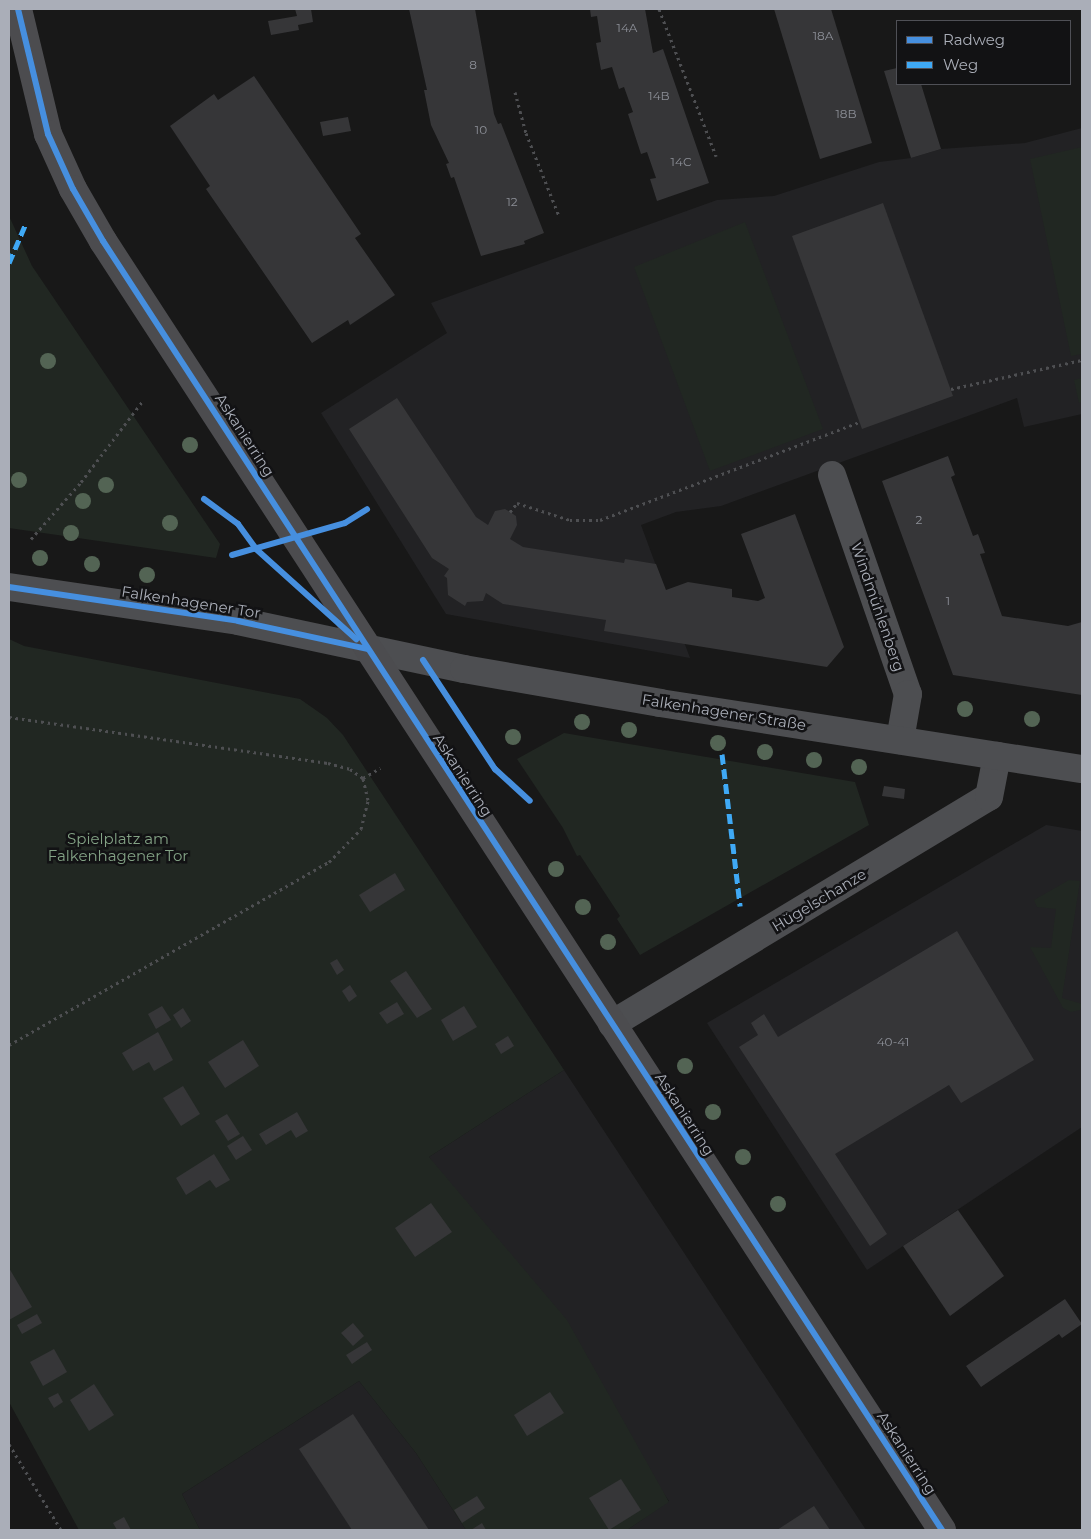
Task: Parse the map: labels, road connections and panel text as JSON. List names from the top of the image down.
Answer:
{
  "streets": {
    "main road": ["Askanierring"],
    "street": [
      "Falkenhagener Tor",
      "Windmühlenberg",
      "Falkenhagener Straße",
      "Hügelschanze"
    ]
  },
  "crossings": [
    ["Askanierring", "Falkenhagener Tor"],
    ["Askanierring", "Falkenhagener Straße"],
    ["Askanierring", "Hügelschanze"],
    ["Falkenhagener Tor", "Falkenhagener Straße"],
    ["Windmühlenberg", "Falkenhagener Straße"],
    ["Falkenhagener Straße", "Hügelschanze"]
  ],
  "parks": ["Spielplatz am Falkenhagener Tor"],
  "house_numbers": [
    "14A",
    "18A",
    "8",
    "14B",
    "18B",
    "10",
    "14C",
    "12",
    "2",
    "1",
    "40-41"
  ],
  "legend": ["Radweg", "Weg"]
}
